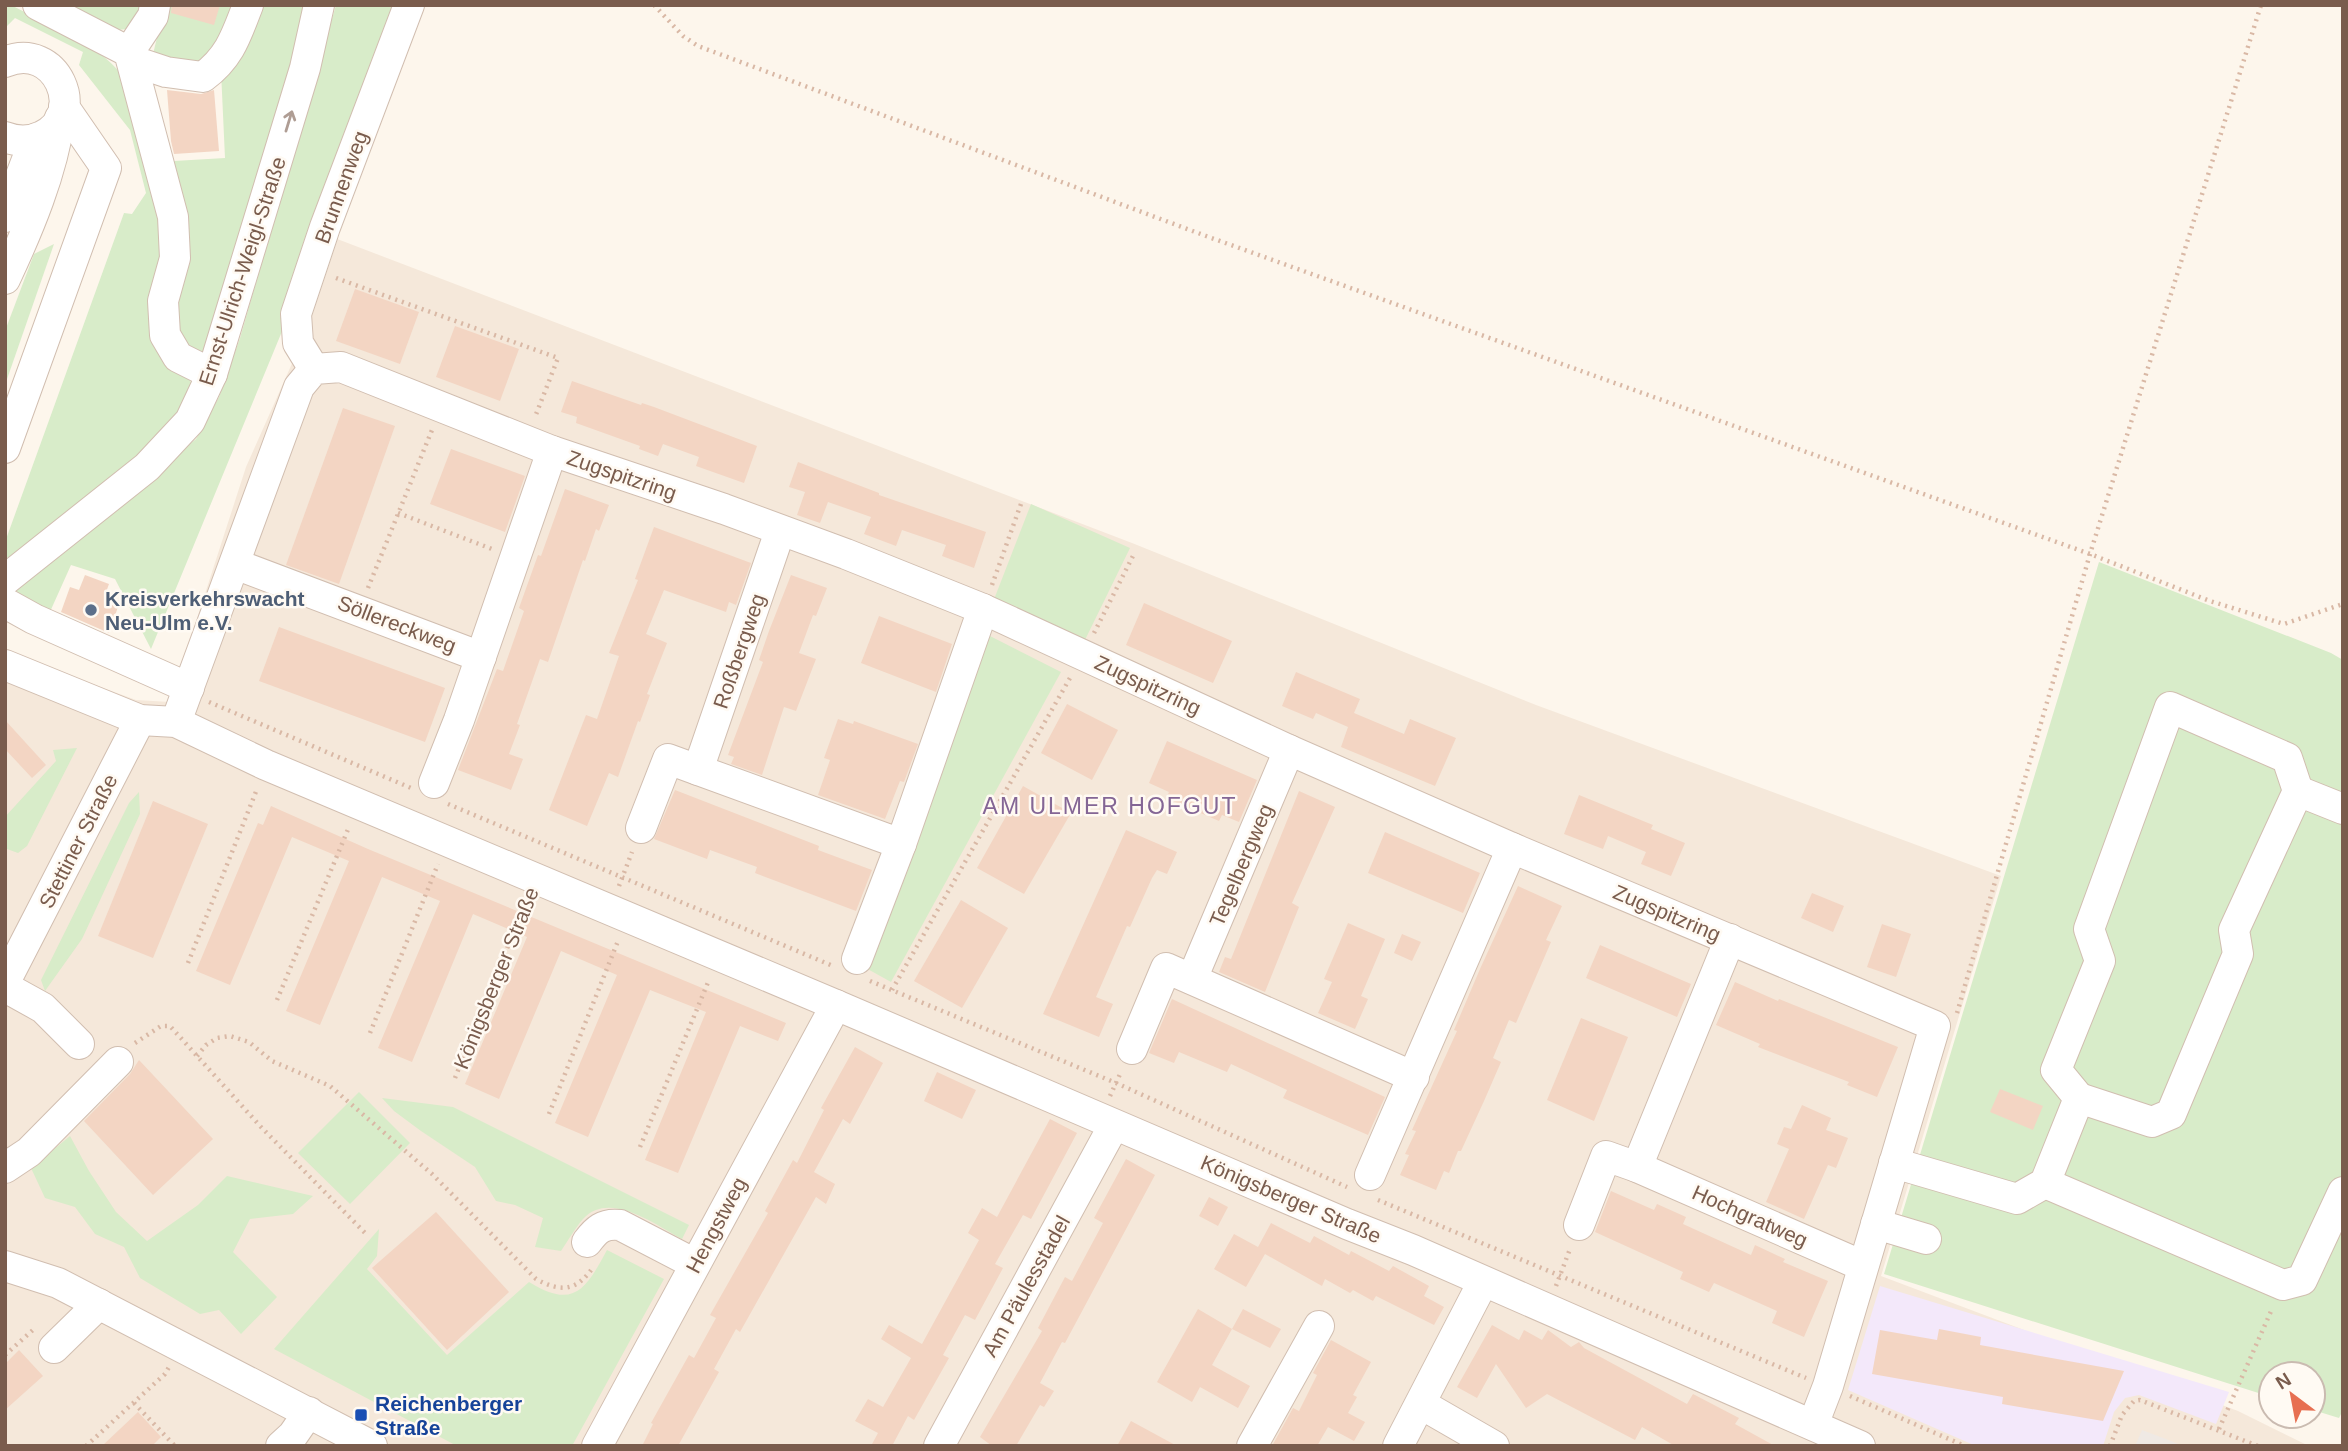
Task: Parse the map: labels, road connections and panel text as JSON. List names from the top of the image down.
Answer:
{
  "streets": {
    "street": [
      "Brunnenweg",
      "Ernst-Ulrich-Weigl-Straße",
      "Zugspitzring",
      "Söllereckweg",
      "Roßbergweg",
      "Stettiner Straße",
      "Tegelbergweg",
      "Königsberger Straße",
      "Hochgratweg",
      "Hengstweg",
      "Am Päulesstadel"
    ]
  },
  "crossings": [
    ["Brunnenweg", "Zugspitzring"],
    ["Zugspitzring", "Söllereckweg"],
    ["Zugspitzring", "Roßbergweg"],
    ["Zugspitzring", "Tegelbergweg"],
    ["Stettiner Straße", "Königsberger Straße"],
    ["Königsberger Straße", "Hengstweg"],
    ["Königsberger Straße", "Am Päulesstadel"]
  ],
  "districts": ["AM ULMER HOFGUT"],
  "places": {
    "other": ["Kreisverkehrswacht Neu-Ulm e.V."],
    "transit": ["Reichenberger Straße"]
  },
  "north": "top left"
}
